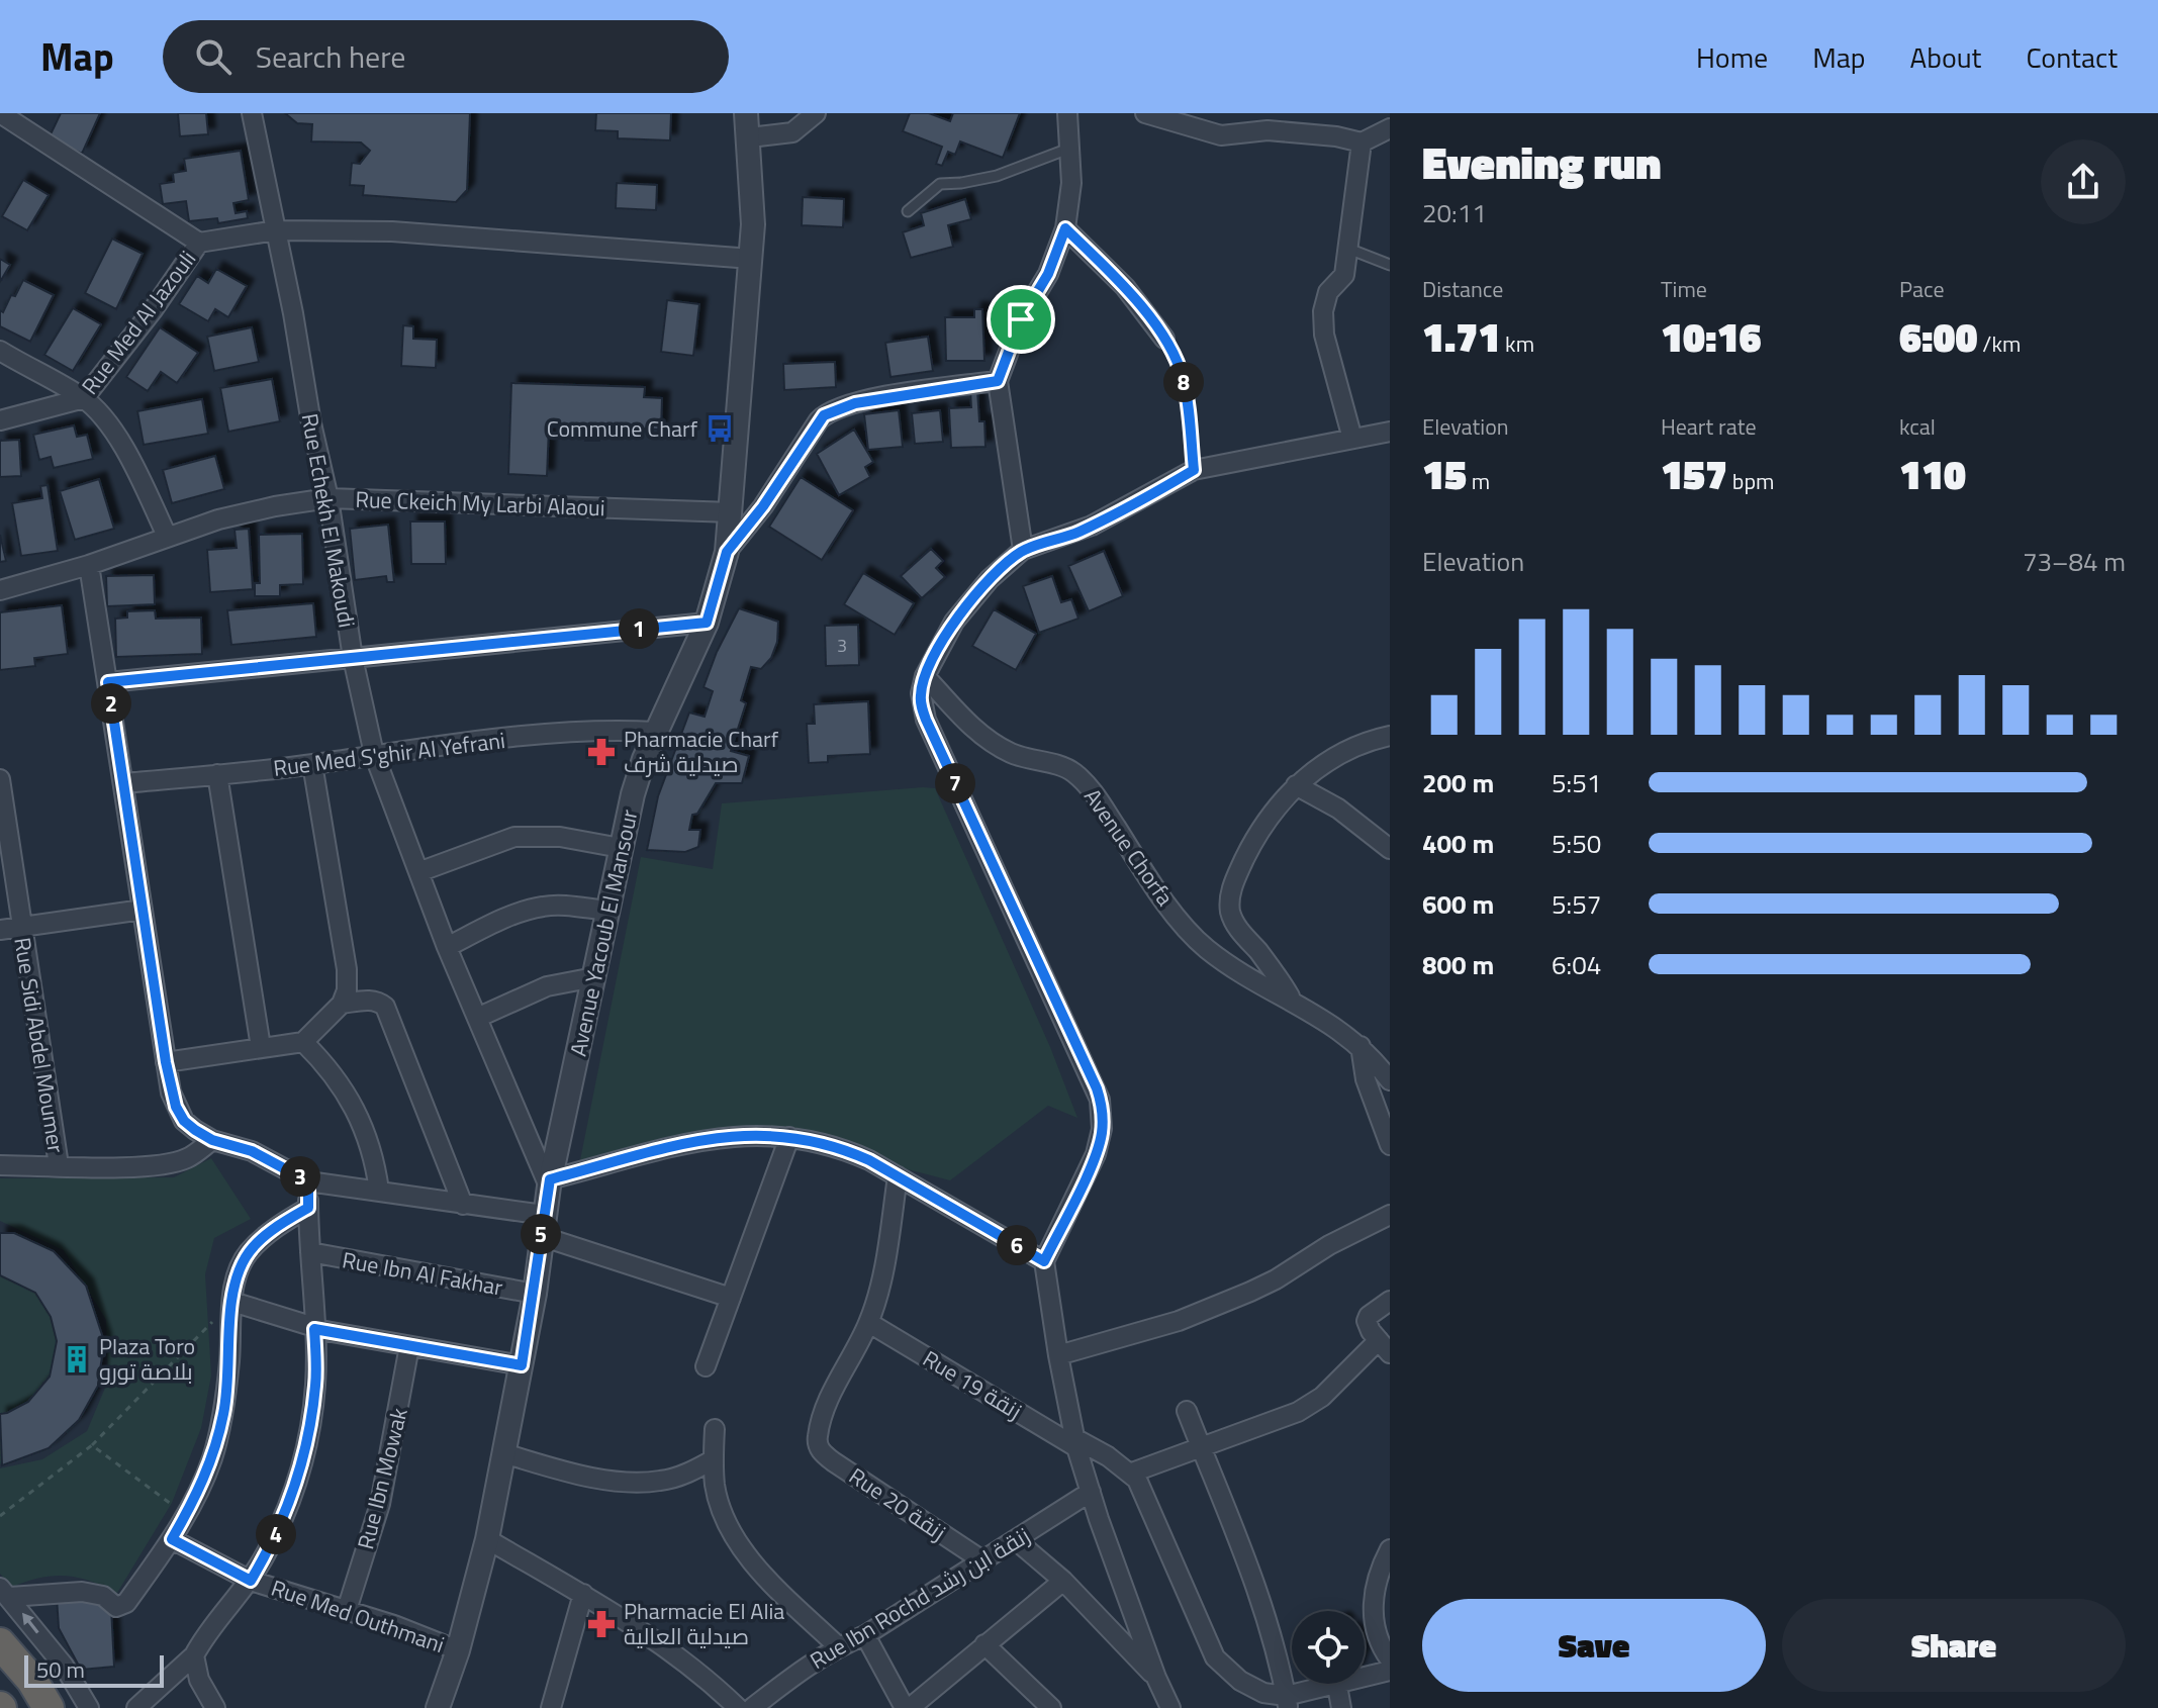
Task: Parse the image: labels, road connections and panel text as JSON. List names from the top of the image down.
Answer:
{
  "streets": {
    "street": [
      "Rue Med Al Jazouli",
      "Rue Ckeich My Larbi Alaoui",
      "Rue Echekh El Makoudi",
      "Rue Med S'ghir Al Yefrani",
      "Avenue Chorfa",
      "Avenue Yacoub El Mansour",
      "Rue Sidi Abdel Moumer",
      "Rue Ibn Al Fakhar",
      "Rue 19 زنقة",
      "Rue Ibn Mowak",
      "Rue 20 زنقة",
      "Rue Ibn Rochd زنقة ابن رشد",
      "Rue Med Outhmani"
    ]
  },
  "crossings": [
    ["Rue Med Al Jazouli", "Rue Echekh El Makoudi"],
    ["Rue Med Al Jazouli", "Avenue Yacoub El Mansour"],
    ["Rue Ckeich My Larbi Alaoui", "Rue Echekh El Makoudi"],
    ["Rue Ckeich My Larbi Alaoui", "Avenue Yacoub El Mansour"],
    ["Rue Echekh El Makoudi", "Rue Med S'ghir Al Yefrani"],
    ["Rue Echekh El Makoudi", "Avenue Yacoub El Mansour"],
    ["Rue Med S'ghir Al Yefrani", "Avenue Yacoub El Mansour"],
    ["Avenue Yacoub El Mansour", "Rue Ibn Al Fakhar"],
    ["Avenue Yacoub El Mansour", "Rue Med Outhmani"],
    ["Rue 19 زنقة", "Rue 20 زنقة"],
    ["Rue Ibn Mowak", "Rue Med Outhmani"],
    ["Rue 20 زنقة", "Rue Ibn Rochd زنقة ابن رشد"]
  ],
  "places": {
    "bus stop": ["Commune Charf"],
    "pharmacy": ["Pharmacie Charf صيدلية شرف", "Pharmacie El Alia صيدلية العالية"],
    "building": ["Plaza Toro بلاصة تورو"]
  },
  "house_numbers": ["3"],
  "scale_bar": "50 m",
  "page": {
    "header": "Map",
    "search": "Search here",
    "nav": [
      "Home",
      "Map",
      "About",
      "Contact"
    ],
    "heading": ["Evening run", "20:11"],
    "stats": [
      ["Distance", "1.71 km"],
      ["Time", "10:16"],
      ["Pace", "6:00 /km"],
      ["Elevation", "15 m"],
      ["Heart rate", "157 bpm"],
      ["kcal", "110"]
    ],
    "pins": [
      "8",
      "1",
      "2",
      "7",
      "3",
      "5",
      "6",
      "4"
    ],
    "chart": ["Elevation", "73–84 m"],
    "list": [
      {
        "name": "200 m",
        "note": "5:51"
      },
      {
        "name": "400 m",
        "note": "5:50"
      },
      {
        "name": "600 m",
        "note": "5:57"
      },
      {
        "name": "800 m",
        "note": "6:04"
      }
    ],
    "buttons": ["Save", "Share"],
    "scale": "50 m"
  }
}
